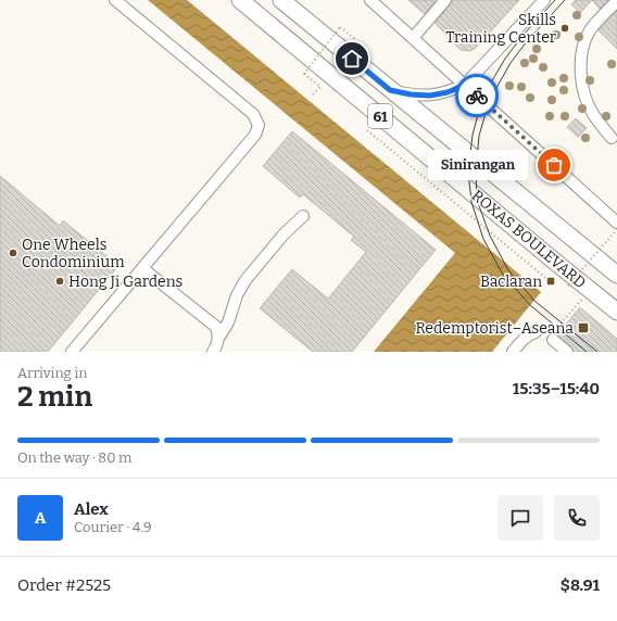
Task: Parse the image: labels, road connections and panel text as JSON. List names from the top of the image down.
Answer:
{
  "streets": {
    "highway": ["61", "ROXAS BOULEVARD"]
  },
  "places": {
    "other": [
      "Skills Training Center",
      "Sinirangan",
      "One Wheels Condominium",
      "Hong Ji Gardens"
    ],
    "transit": ["Baclaran", "Redemptorist–Aseana"]
  },
  "page": {
    "bubble": "Sinirangan",
    "heading": ["2 min", "Arriving in", "15:35–15:40"],
    "panel": [
      "Alex",
      "Courier · 4.9",
      "Order #2525",
      "$8.91"
    ],
    "bar": "On the way · 80 m",
    "round": "A"
  }
}
